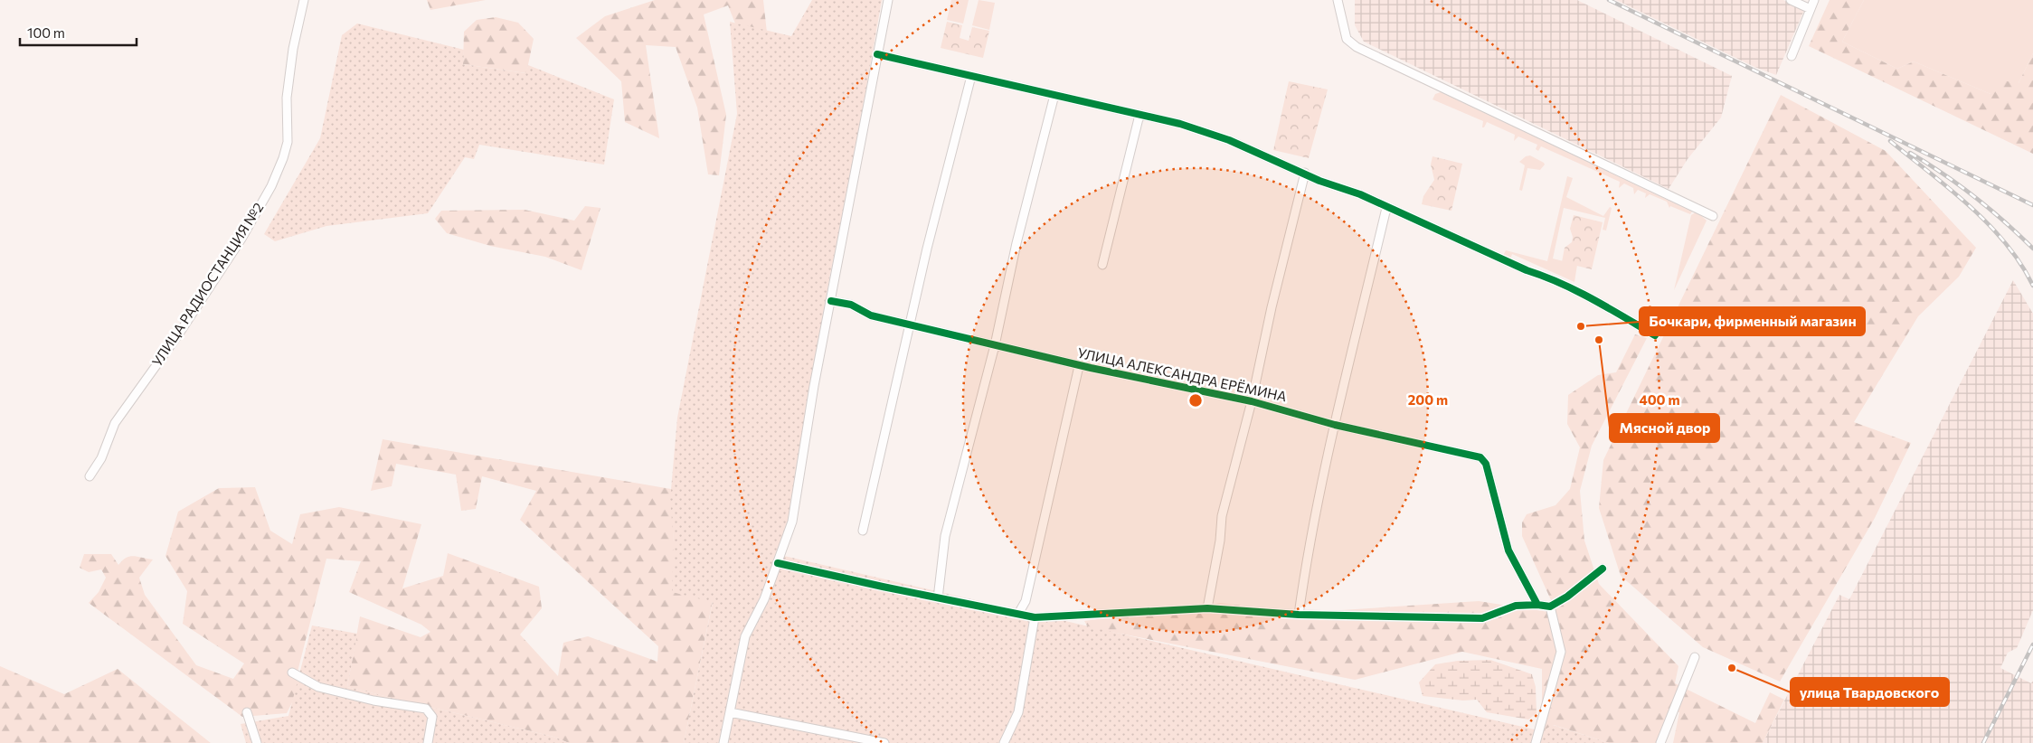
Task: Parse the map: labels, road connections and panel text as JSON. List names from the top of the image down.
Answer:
{
  "streets": {
    "street": ["УЛИЦА РАДИОСТАНЦИЯ №2", "УЛИЦА АЛЕКСАНДРА ЕРЁМИНА"]
  },
  "places": ["Бочкари, фирменный магазин", "Мясной двор", "улица Твардовского"],
  "scale_bar": "100 m",
  "rings": ["200 m", "400 m"]
}
